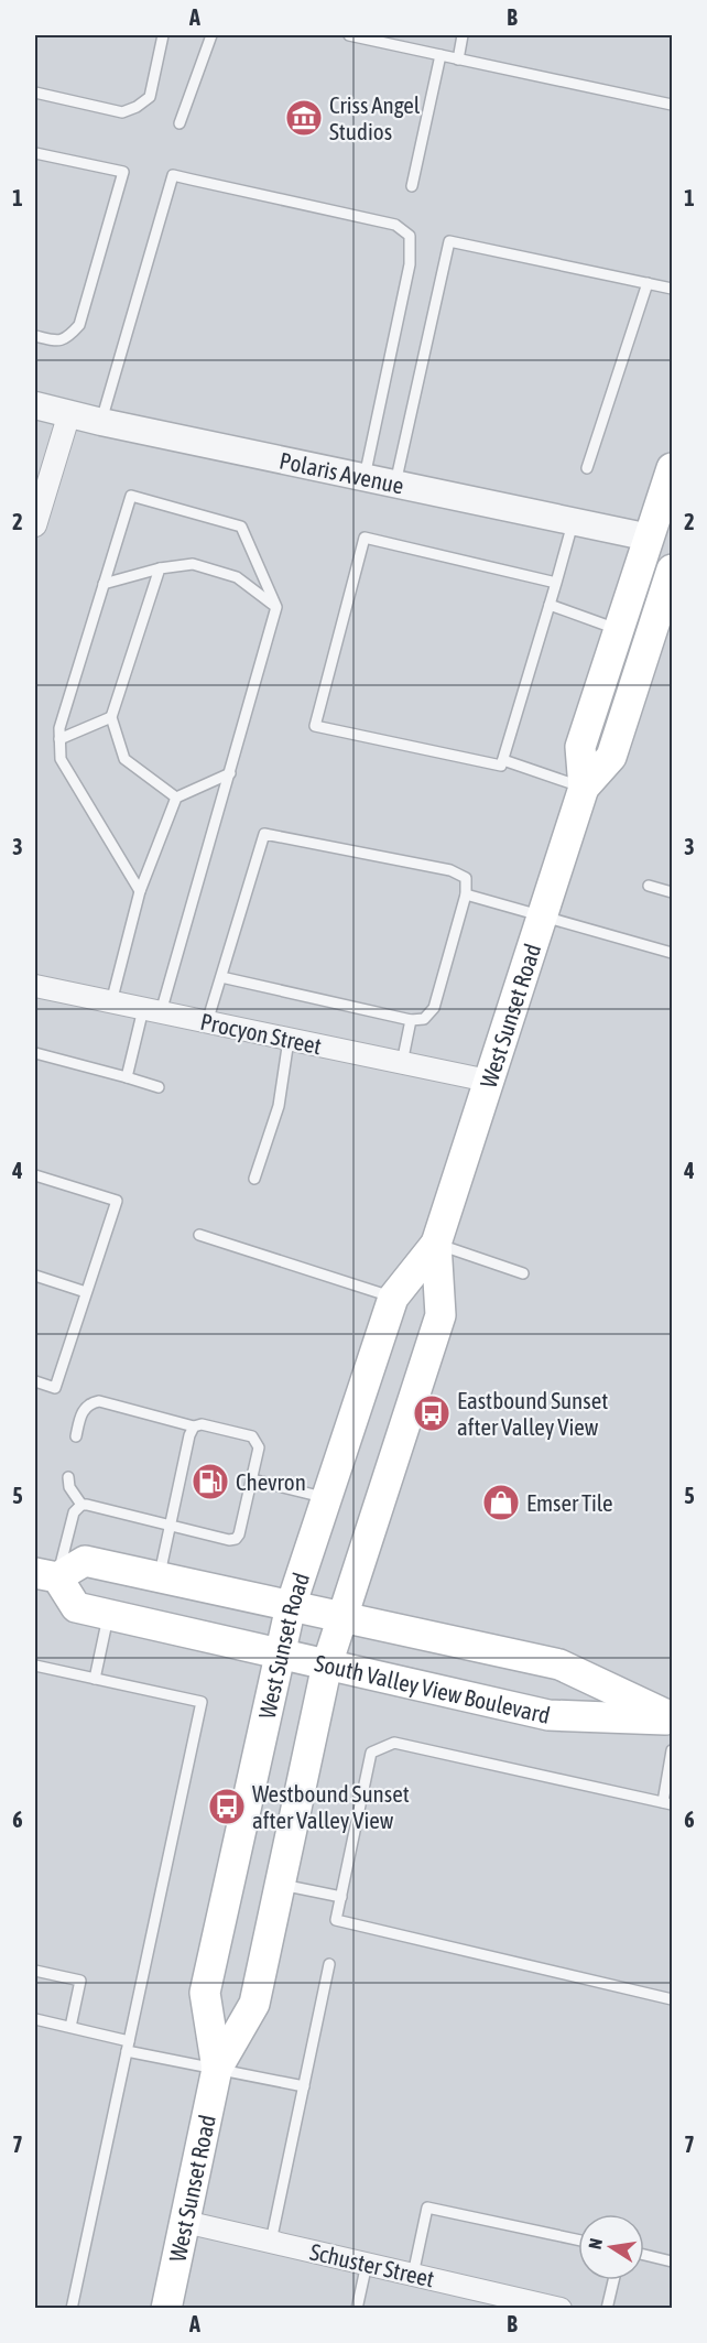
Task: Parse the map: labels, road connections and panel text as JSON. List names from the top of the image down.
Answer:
{
  "streets": {
    "main road": ["West Sunset Road", "South Valley View Boulevard"],
    "street": ["Polaris Avenue", "Procyon Street", "Schuster Street"]
  },
  "crossings": [
    ["Polaris Avenue", "West Sunset Road"],
    ["West Sunset Road", "Procyon Street"],
    ["West Sunset Road", "South Valley View Boulevard"],
    ["West Sunset Road", "Schuster Street"]
  ],
  "places": {
    "museum": ["Criss Angel Studios"],
    "bus stop": ["Eastbound Sunset after Valley View", "Westbound Sunset after Valley View"],
    "fuel station": ["Chevron"],
    "shop": ["Emser Tile"]
  },
  "north": "left",
  "grid": {
    "columns": ["A", "B"],
    "rows": [
      "1",
      "2",
      "3",
      "4",
      "5",
      "6",
      "7"
    ]
  }
}
